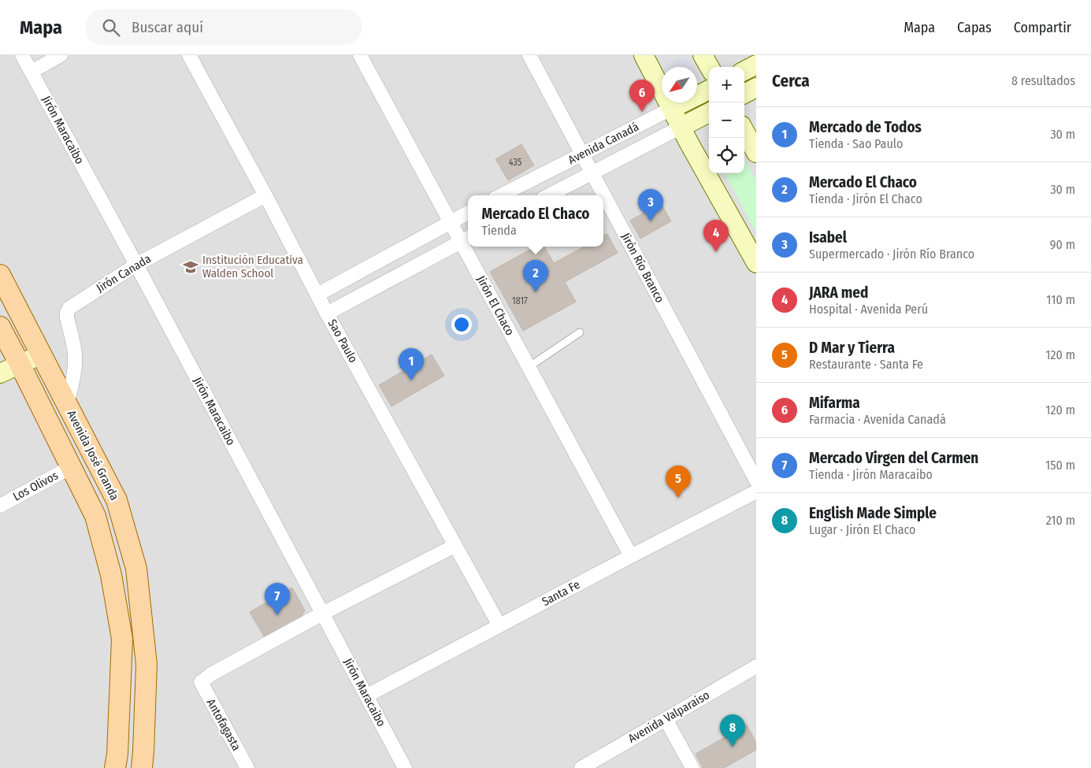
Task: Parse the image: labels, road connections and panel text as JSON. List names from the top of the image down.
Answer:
{
  "streets": {
    "main road": ["Avenida Canadá", "Avenida José Granda"],
    "street": [
      "Jirón Maracaibo",
      "Jirón Río Branco",
      "Jirón Canada",
      "Jirón El Chaco",
      "Sao Paulo",
      "Los Olivos",
      "Santa Fe",
      "Avenida Valparaiso",
      "Antofagasta"
    ]
  },
  "crossings": [
    ["Jirón Maracaibo", "Jirón Canada"],
    ["Jirón Maracaibo", "Santa Fe"],
    ["Jirón Maracaibo", "Antofagasta"],
    ["Avenida Canadá", "Jirón Río Branco"],
    ["Jirón Canada", "Sao Paulo"],
    ["Jirón Canada", "Avenida José Granda"],
    ["Jirón El Chaco", "Santa Fe"],
    ["Sao Paulo", "Santa Fe"],
    ["Avenida José Granda", "Los Olivos"]
  ],
  "places": {
    "school or university": ["Institución Educativa Walden School"]
  },
  "house_numbers": ["435", "1817"],
  "north": "bottom left",
  "page": {
    "header": "Mapa",
    "search": "Buscar aquí",
    "nav": ["Mapa", "Capas", "Compartir"],
    "heading": ["Cerca", "8 resultados"],
    "map_buttons": ["+", "−"],
    "pins": [
      "6",
      "3",
      "4",
      "2",
      "1",
      "5",
      "7",
      "8"
    ],
    "list": [
      {
        "mark": "1",
        "name": "Mercado de Todos",
        "note": "Tienda · Sao Paulo",
        "value": "30 m"
      },
      {
        "mark": "2",
        "name": "Mercado El Chaco",
        "note": "Tienda · Jirón El Chaco",
        "value": "30 m"
      },
      {
        "mark": "3",
        "name": "Isabel",
        "note": "Supermercado · Jirón Río Branco",
        "value": "90 m"
      },
      {
        "mark": "4",
        "name": "JARA med",
        "note": "Hospital · Avenida Perú",
        "value": "110 m"
      },
      {
        "mark": "5",
        "name": "D Mar y Tierra",
        "note": "Restaurante · Santa Fe",
        "value": "120 m"
      },
      {
        "mark": "6",
        "name": "Mifarma",
        "note": "Farmacia · Avenida Canadá",
        "value": "120 m"
      },
      {
        "mark": "7",
        "name": "Mercado Virgen del Carmen",
        "note": "Tienda · Jirón Maracaibo",
        "value": "150 m"
      },
      {
        "mark": "8",
        "name": "English Made Simple",
        "note": "Lugar · Jirón El Chaco",
        "value": "210 m"
      }
    ],
    "popup": ["Mercado El Chaco", "Tienda"]
  }
}
